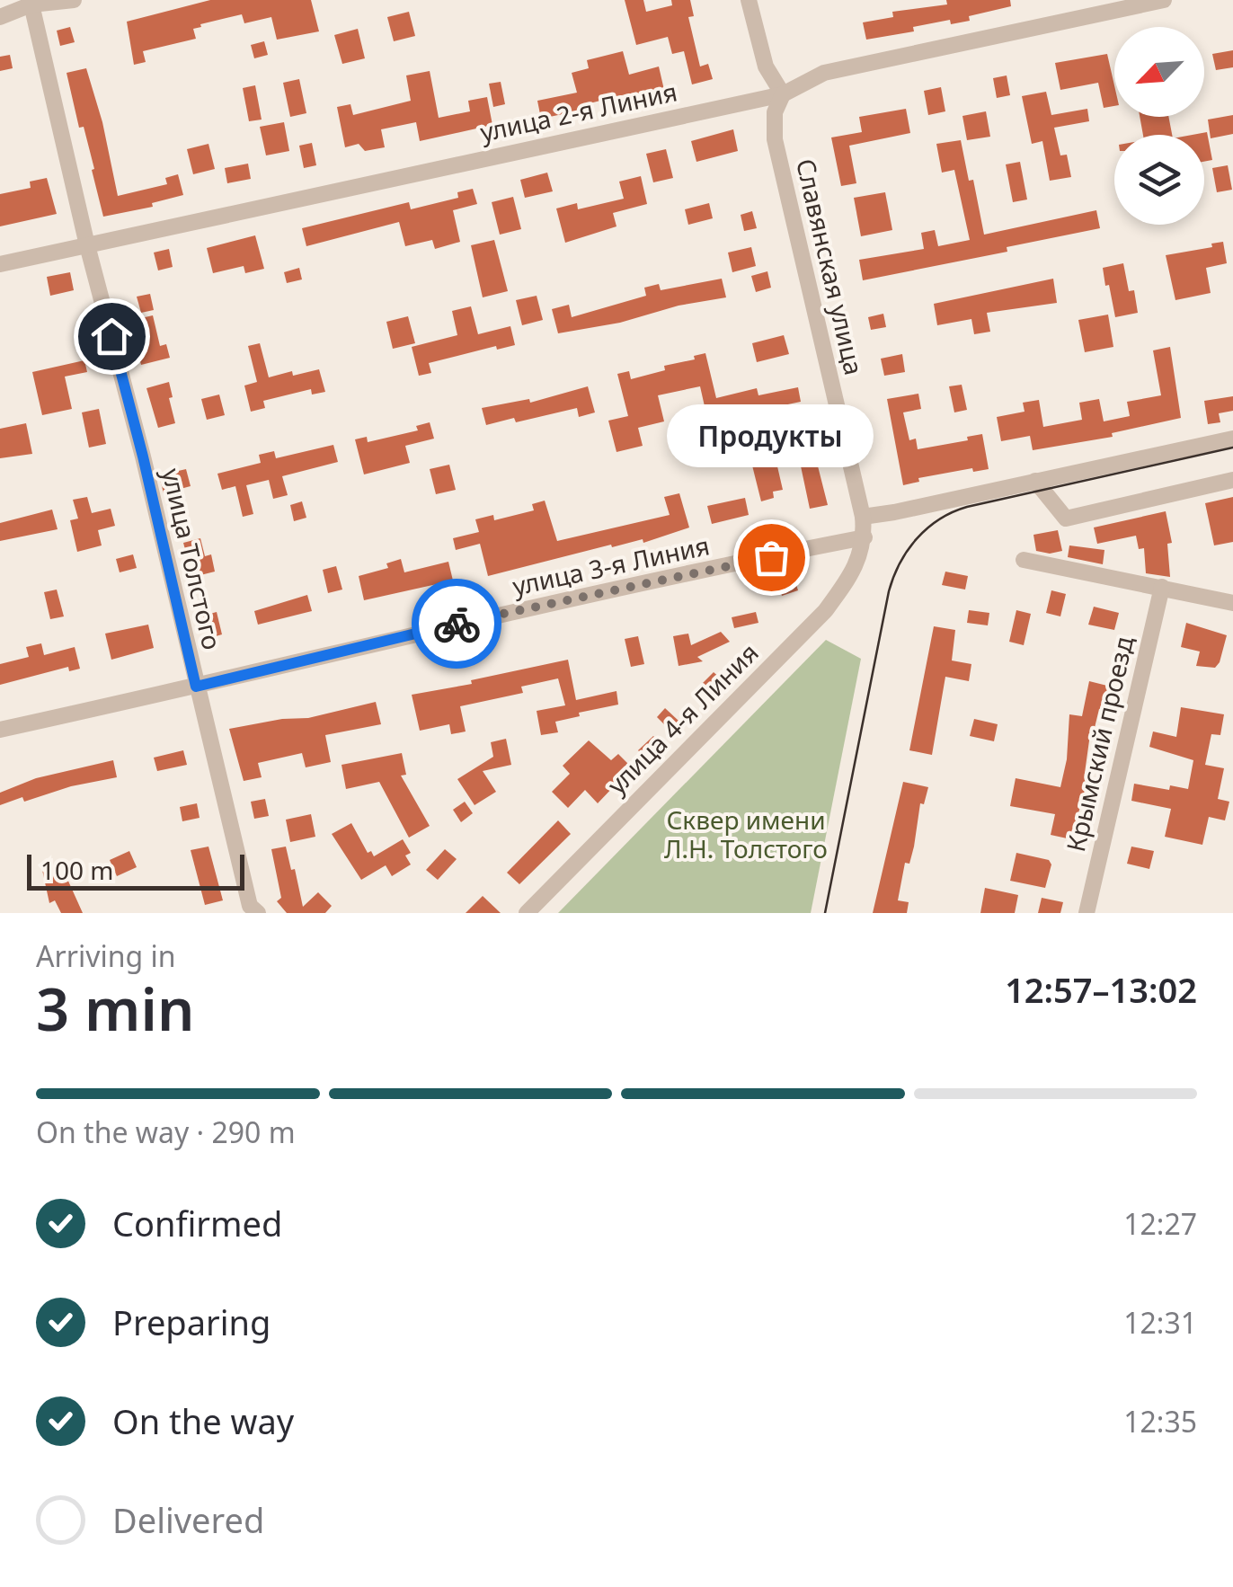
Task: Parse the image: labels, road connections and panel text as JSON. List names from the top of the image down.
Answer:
{
  "streets": {
    "street": [
      "улица 2-я Линия",
      "Славянская улица",
      "улица Толстого",
      "улица 3-я Линия",
      "улица 4-я Линия",
      "Крымский проезд"
    ]
  },
  "crossings": [
    ["улица 2-я Линия", "Славянская улица"],
    ["улица 2-я Линия", "улица Толстого"],
    ["Славянская улица", "улица 3-я Линия"],
    ["Славянская улица", "улица 4-я Линия"],
    ["улица Толстого", "улица 3-я Линия"],
    ["улица 3-я Линия", "улица 4-я Линия"]
  ],
  "parks": ["Сквер имени Л.Н. Толстого"],
  "places": ["Продукты"],
  "scale_bar": "100 m",
  "north": "bottom left",
  "page": {
    "bubble": "Продукты",
    "scale": "100 m",
    "heading": ["3 min", "Arriving in", "12:57–13:02"],
    "bar": "On the way · 290 m",
    "list": [
      ["Confirmed", "12:27"],
      ["Preparing", "12:31"],
      ["On the way", "12:35"],
      "Delivered"
    ]
  }
}
